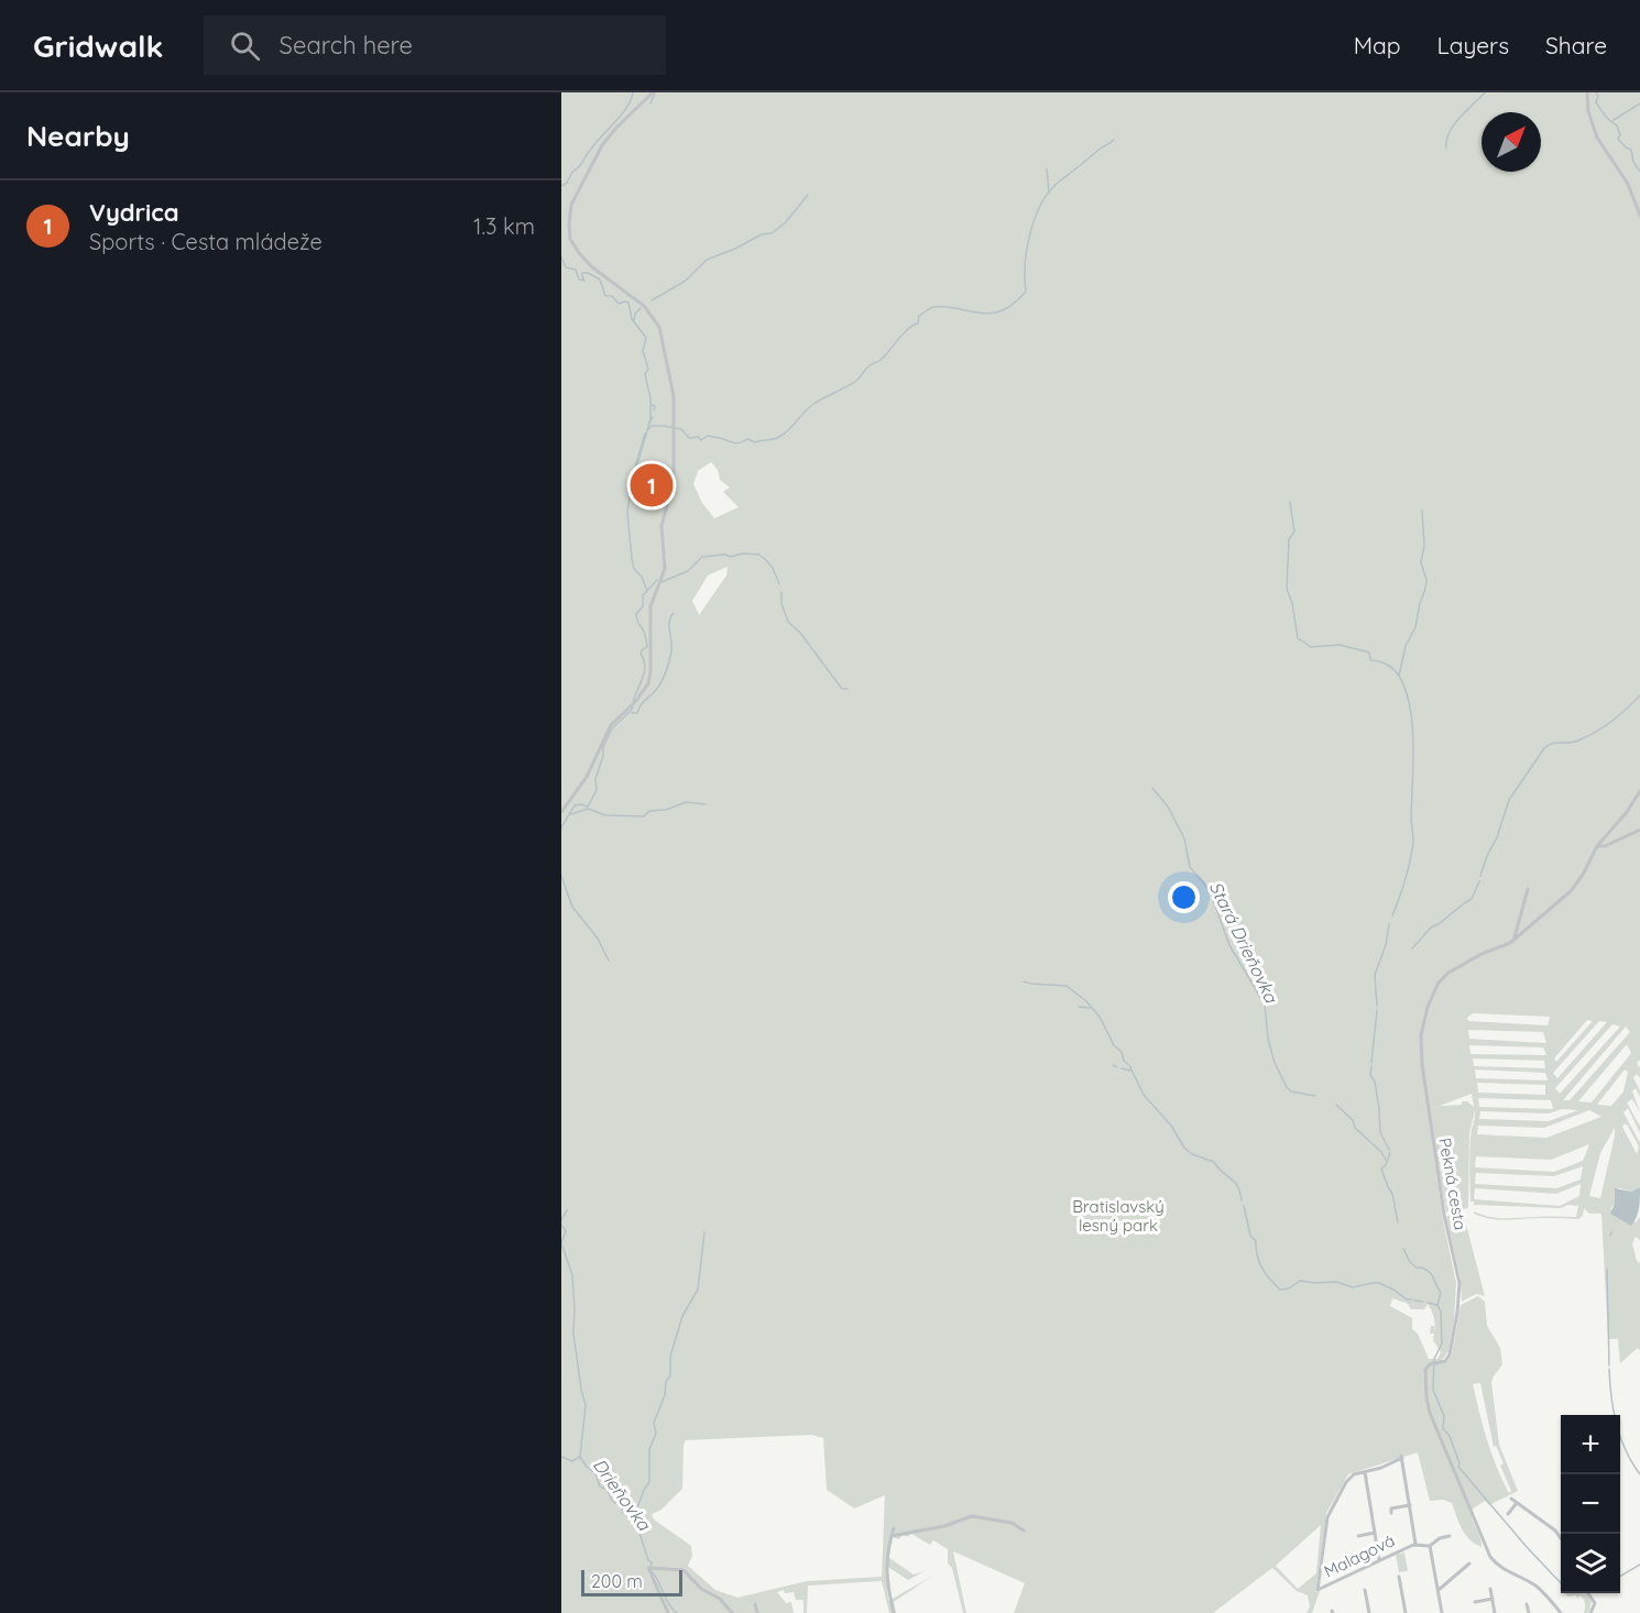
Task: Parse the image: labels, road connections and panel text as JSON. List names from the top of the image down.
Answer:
{
  "streets": {
    "street": ["Pekná cesta", "Malagová"]
  },
  "water": ["Stará Drieňovka", "Drieňovka"],
  "parks": ["Bratislavský lesný park"],
  "scale_bar": "200 m",
  "north": "top right",
  "page": {
    "header": "Gridwalk",
    "search": "Search here",
    "nav": ["Map", "Layers", "Share"],
    "heading": "Nearby",
    "list": [
      {
        "mark": "1",
        "name": "Vydrica",
        "note": "Sports · Cesta mládeže",
        "value": "1.3 km"
      }
    ],
    "pins": "1",
    "map_buttons": ["+", "−"],
    "scale": "200 m"
  }
}
